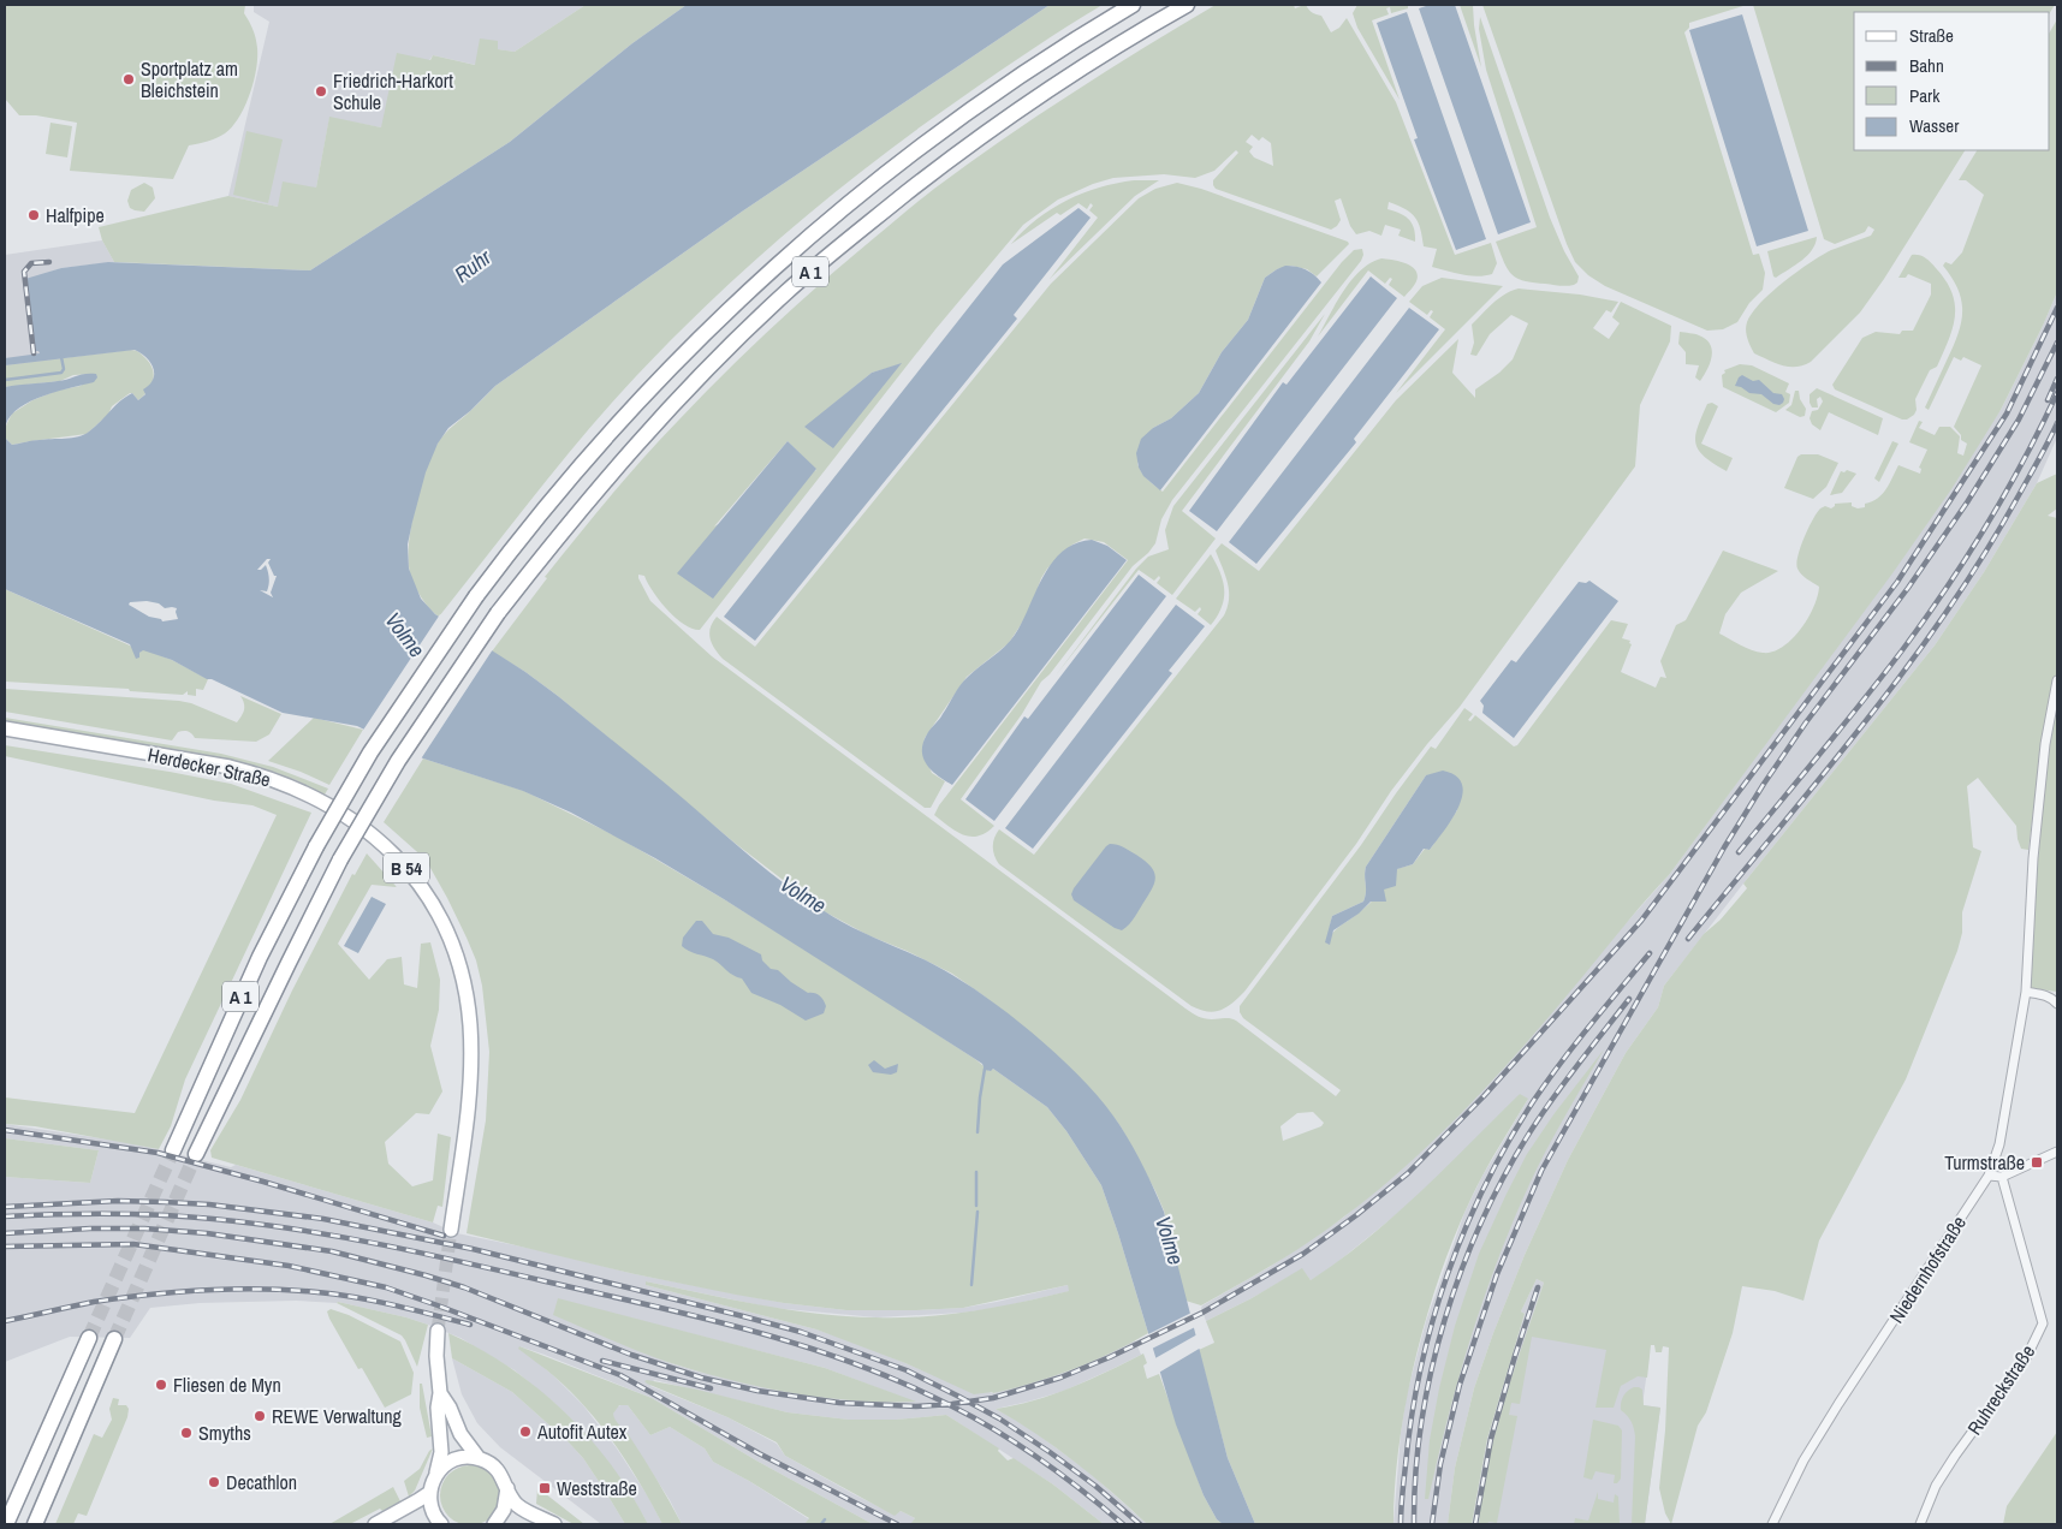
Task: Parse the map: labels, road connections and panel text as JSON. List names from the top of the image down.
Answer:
{
  "streets": {
    "highway": ["A 1"],
    "main road": ["Herdecker Straße", "B 54"],
    "street": ["Niedernhofstraße", "Ruhreckstraße"]
  },
  "water": ["Ruhr", "Volme"],
  "places": {
    "other": [
      "Sportplatz am Bleichstein",
      "Friedrich-Harkort Schule",
      "Halfpipe",
      "Fliesen de Myn",
      "REWE Verwaltung",
      "Autofit Autex",
      "Smyths",
      "Decathlon"
    ],
    "transit": ["Turmstraße", "Weststraße"]
  },
  "legend": [
    "Straße",
    "Bahn",
    "Park",
    "Wasser"
  ]
}
